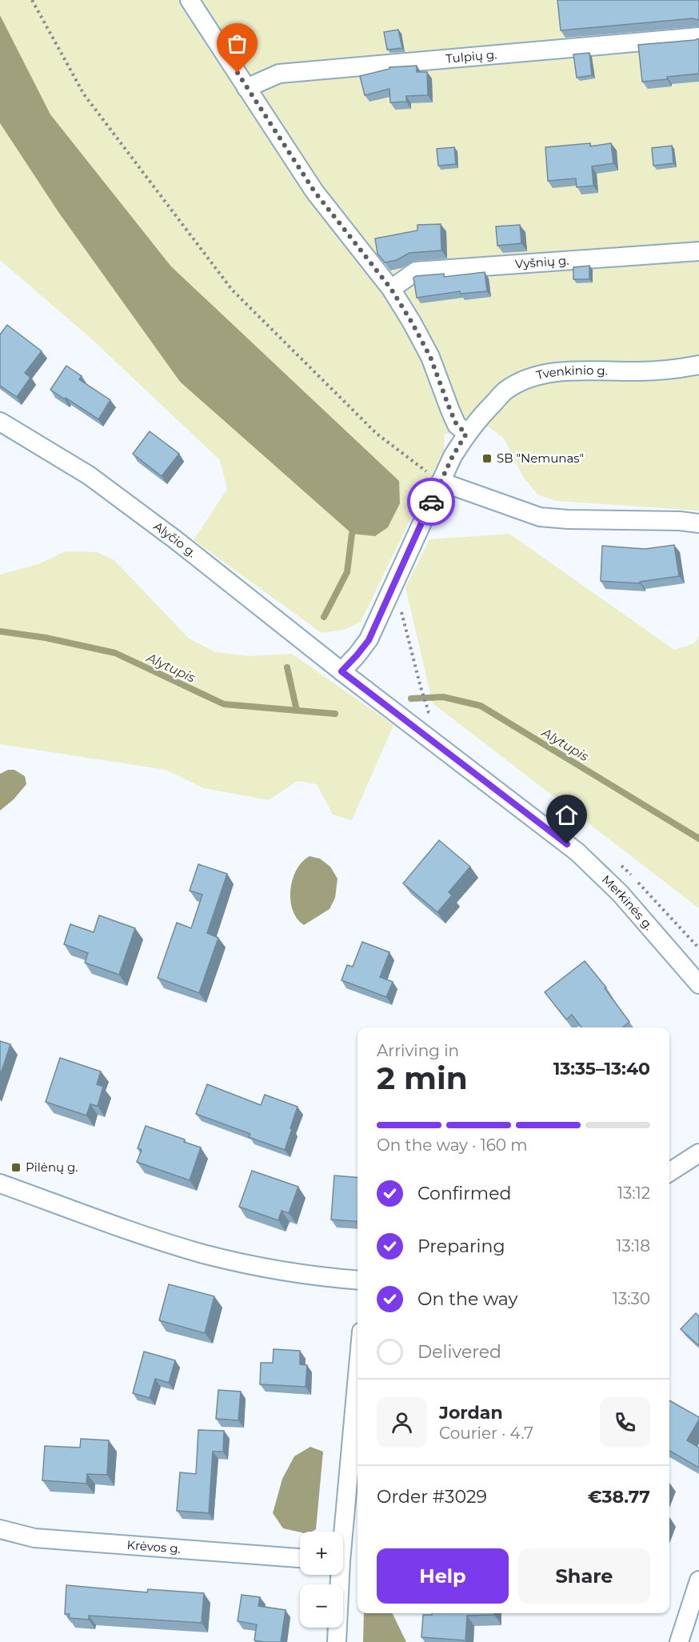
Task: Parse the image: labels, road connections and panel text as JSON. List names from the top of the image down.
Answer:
{
  "streets": {
    "street": [
      "Tulpių g.",
      "Vyšnių g.",
      "Tvenkinio g.",
      "Alyčio g.",
      "Merkinės g.",
      "Krėvos g."
    ]
  },
  "crossings": [
    ["Tvenkinio g.", "Alyčio g."],
    ["Tvenkinio g.", "Merkinės g."],
    ["Alyčio g.", "Merkinės g."]
  ],
  "water": ["Alytupis"],
  "places": {
    "transit": ["SB \"Nemunas\"", "Pilėnų g."]
  },
  "page": {
    "heading": ["2 min", "Arriving in", "13:35–13:40"],
    "panel": [
      "Jordan",
      "Courier · 4.7",
      "Order #3029",
      "€38.77"
    ],
    "bar": "On the way · 160 m",
    "list": [
      ["Confirmed", "13:12"],
      ["Preparing", "13:18"],
      ["On the way", "13:30"],
      "Delivered"
    ],
    "map_buttons": ["+", "−"],
    "buttons": ["Help", "Share"]
  }
}
